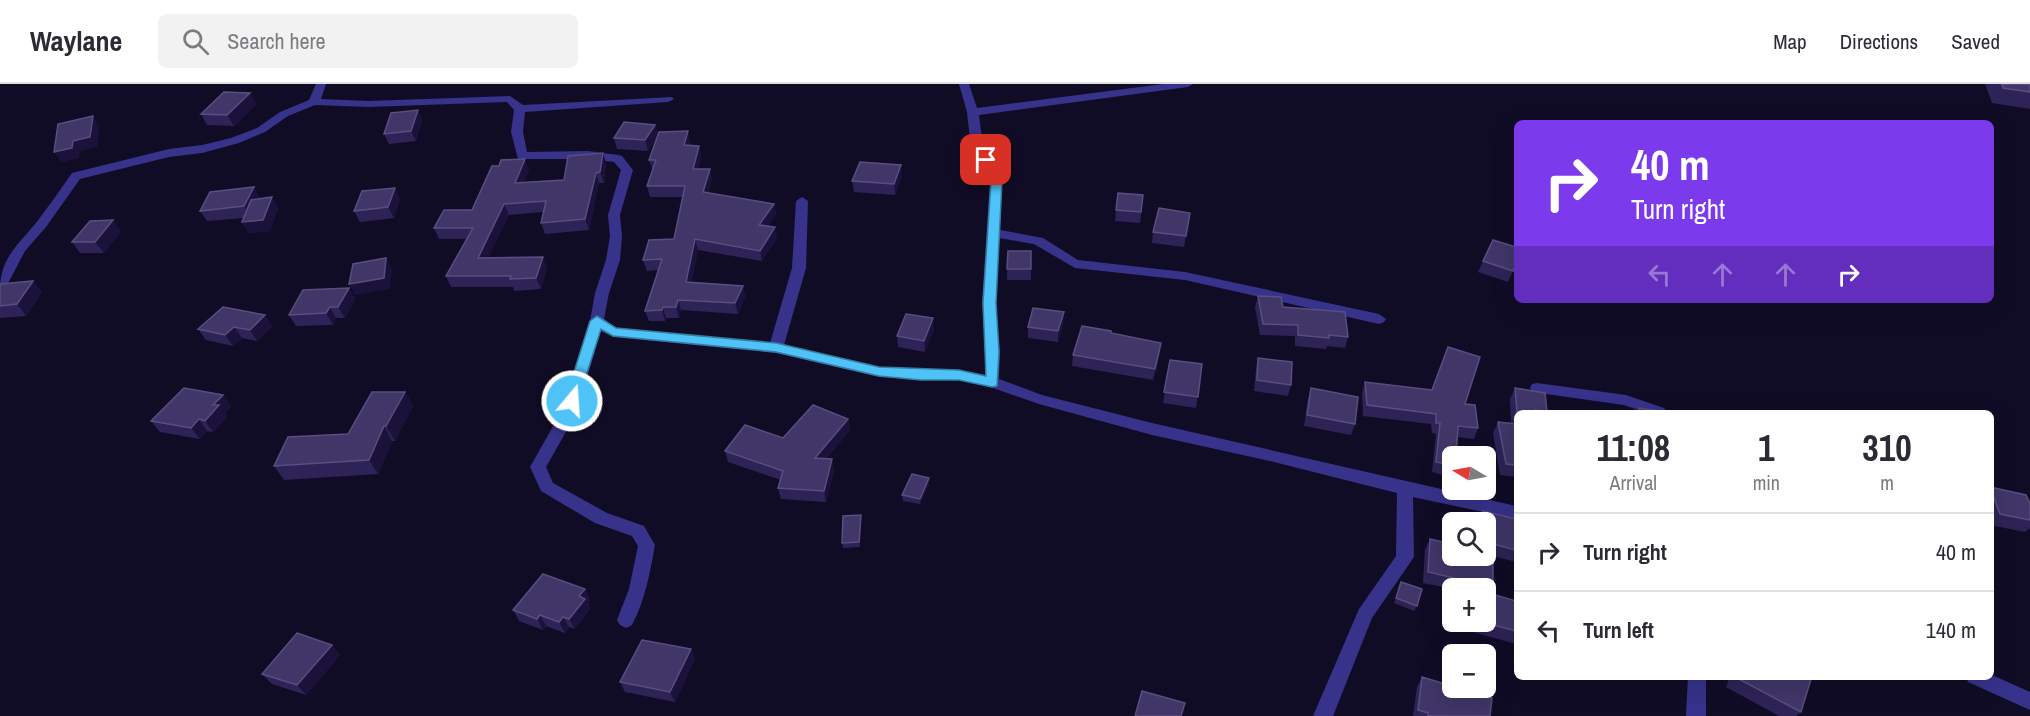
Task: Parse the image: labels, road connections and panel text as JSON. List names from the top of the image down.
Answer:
{
  "north": "left",
  "page": {
    "header": "Waylane",
    "search": "Search here",
    "nav": ["Map", "Directions", "Saved"],
    "turn": ["40 m", "Turn right"],
    "eta": [
      "11:08",
      "Arrival",
      "1",
      "min",
      "310",
      "m"
    ],
    "map_buttons": ["+", "−"],
    "list": [
      {
        "name": "Turn right",
        "value": "40 m"
      },
      {
        "name": "Turn left",
        "value": "140 m"
      }
    ]
  }
}
